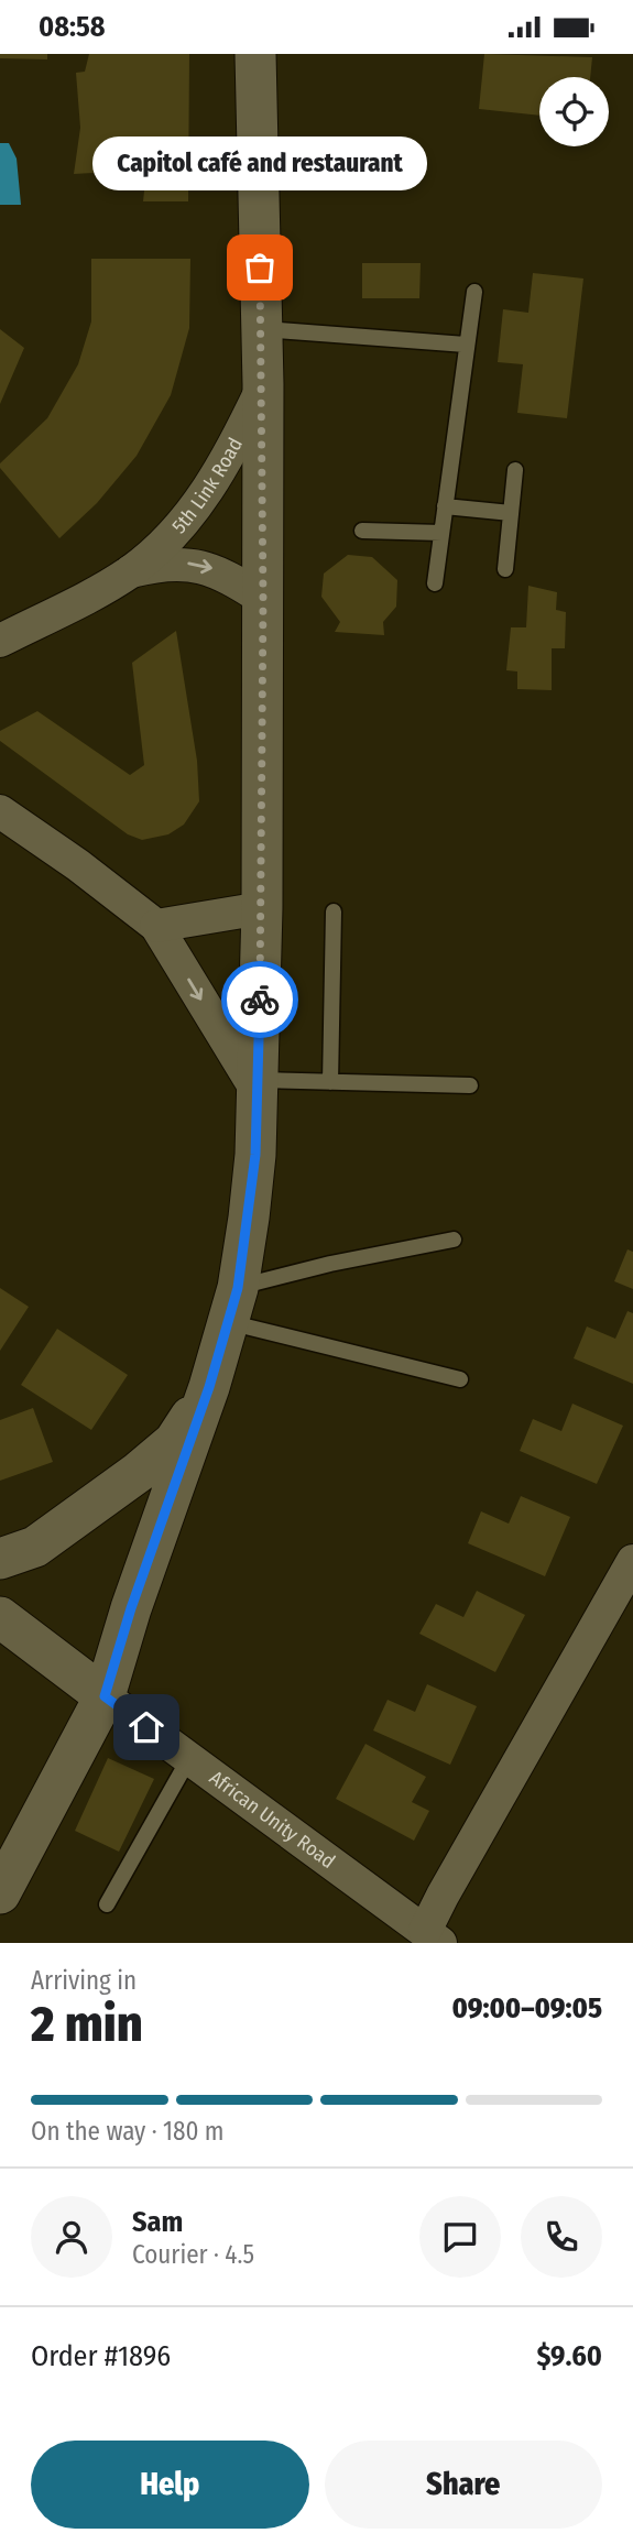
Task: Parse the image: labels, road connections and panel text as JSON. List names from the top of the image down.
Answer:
{
  "streets": {
    "street": ["5th Link Road", "African Unity Road"]
  },
  "places": ["Capitol café and restaurant"],
  "page": {
    "status": "08:58",
    "bubble": "Capitol café and restaurant",
    "heading": ["2 min", "Arriving in", "09:00–09:05"],
    "panel": [
      "Sam",
      "Courier · 4.5",
      "Order #1896",
      "$9.60"
    ],
    "bar": "On the way · 180 m",
    "buttons": ["Help", "Share"]
  }
}
